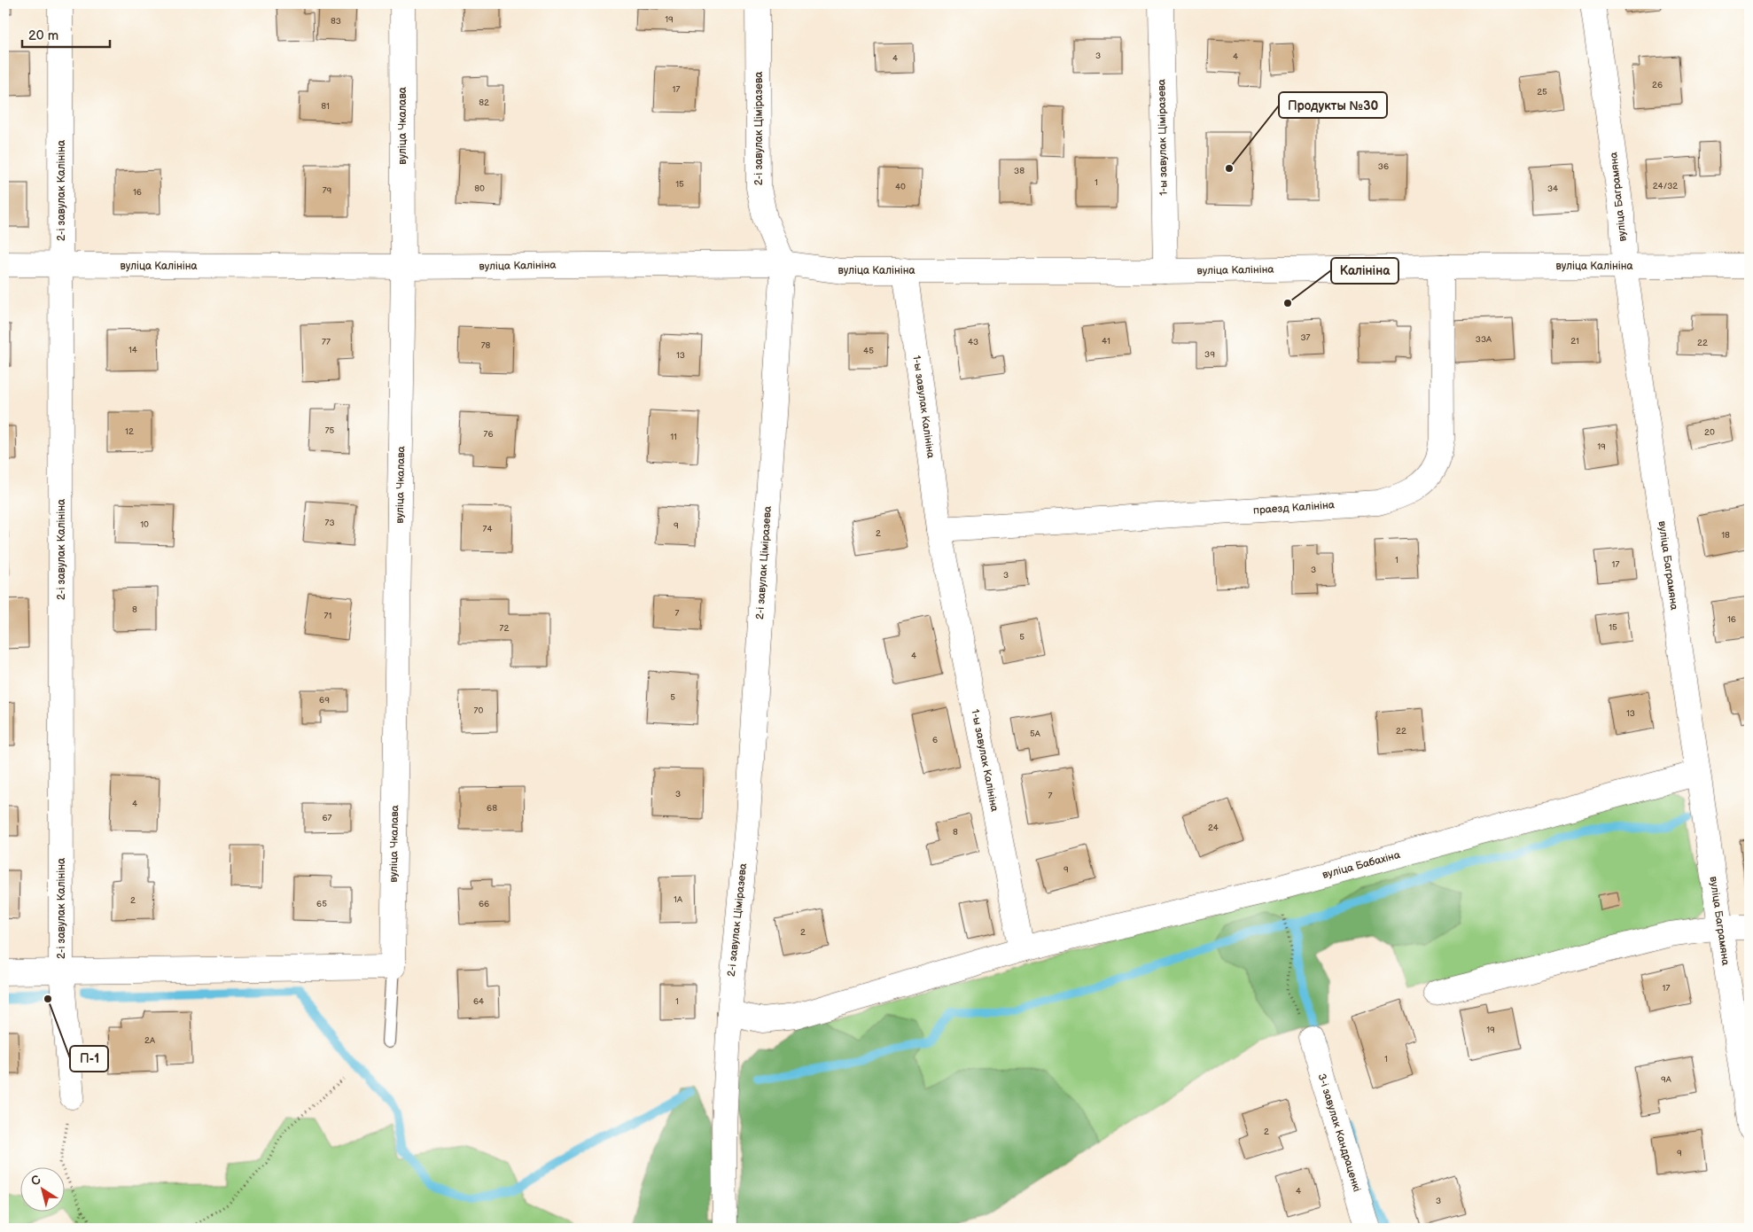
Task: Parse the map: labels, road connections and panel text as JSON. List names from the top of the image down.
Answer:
{
  "streets": {
    "street": [
      "вуліца Чкалава",
      "2-і завулак Ціміразева",
      "1-ы завулак Ціміразева",
      "2-і завулак Калініна",
      "вуліца Баграмяна",
      "вуліца Калініна",
      "1-ы завулак Калініна",
      "праезд Калініна",
      "вуліца Бабахіна",
      "3-і завулак Кандраценкі"
    ]
  },
  "crossings": [
    ["вуліца Чкалава", "вуліца Калініна"],
    ["2-і завулак Ціміразева", "вуліца Калініна"],
    ["1-ы завулак Ціміразева", "вуліца Калініна"],
    ["2-і завулак Калініна", "вуліца Калініна"],
    ["вуліца Баграмяна", "вуліца Калініна"],
    ["вуліца Баграмяна", "вуліца Бабахіна"],
    ["вуліца Калініна", "1-ы завулак Калініна"],
    ["вуліца Калініна", "праезд Калініна"],
    ["1-ы завулак Калініна", "праезд Калініна"],
    ["1-ы завулак Калініна", "вуліца Бабахіна"]
  ],
  "places": ["Продукты №30", "Калініна", "П-1"],
  "house_numbers": [
    "19",
    "83",
    "3",
    "4",
    "4",
    "26",
    "17",
    "25",
    "82",
    "81",
    "36",
    "38",
    "1",
    "15",
    "24/32",
    "40",
    "80",
    "34",
    "79",
    "16",
    "37",
    "33А",
    "41",
    "21",
    "77",
    "43",
    "22",
    "78",
    "14",
    "45",
    "39",
    "13",
    "75",
    "12",
    "20",
    "76",
    "11",
    "19",
    "73",
    "10",
    "9",
    "74",
    "2",
    "18",
    "1",
    "17",
    "3",
    "3",
    "8",
    "7",
    "71",
    "16",
    "15",
    "72",
    "5",
    "4",
    "5",
    "69",
    "70",
    "13",
    "22",
    "5А",
    "6",
    "3",
    "7",
    "4",
    "68",
    "67",
    "24",
    "8",
    "9",
    "1А",
    "2",
    "65",
    "66",
    "2",
    "17",
    "64",
    "1",
    "19",
    "2А",
    "1",
    "9А",
    "2",
    "9",
    "4",
    "3"
  ],
  "scale_bar": "20 m",
  "north": "top left"
}
